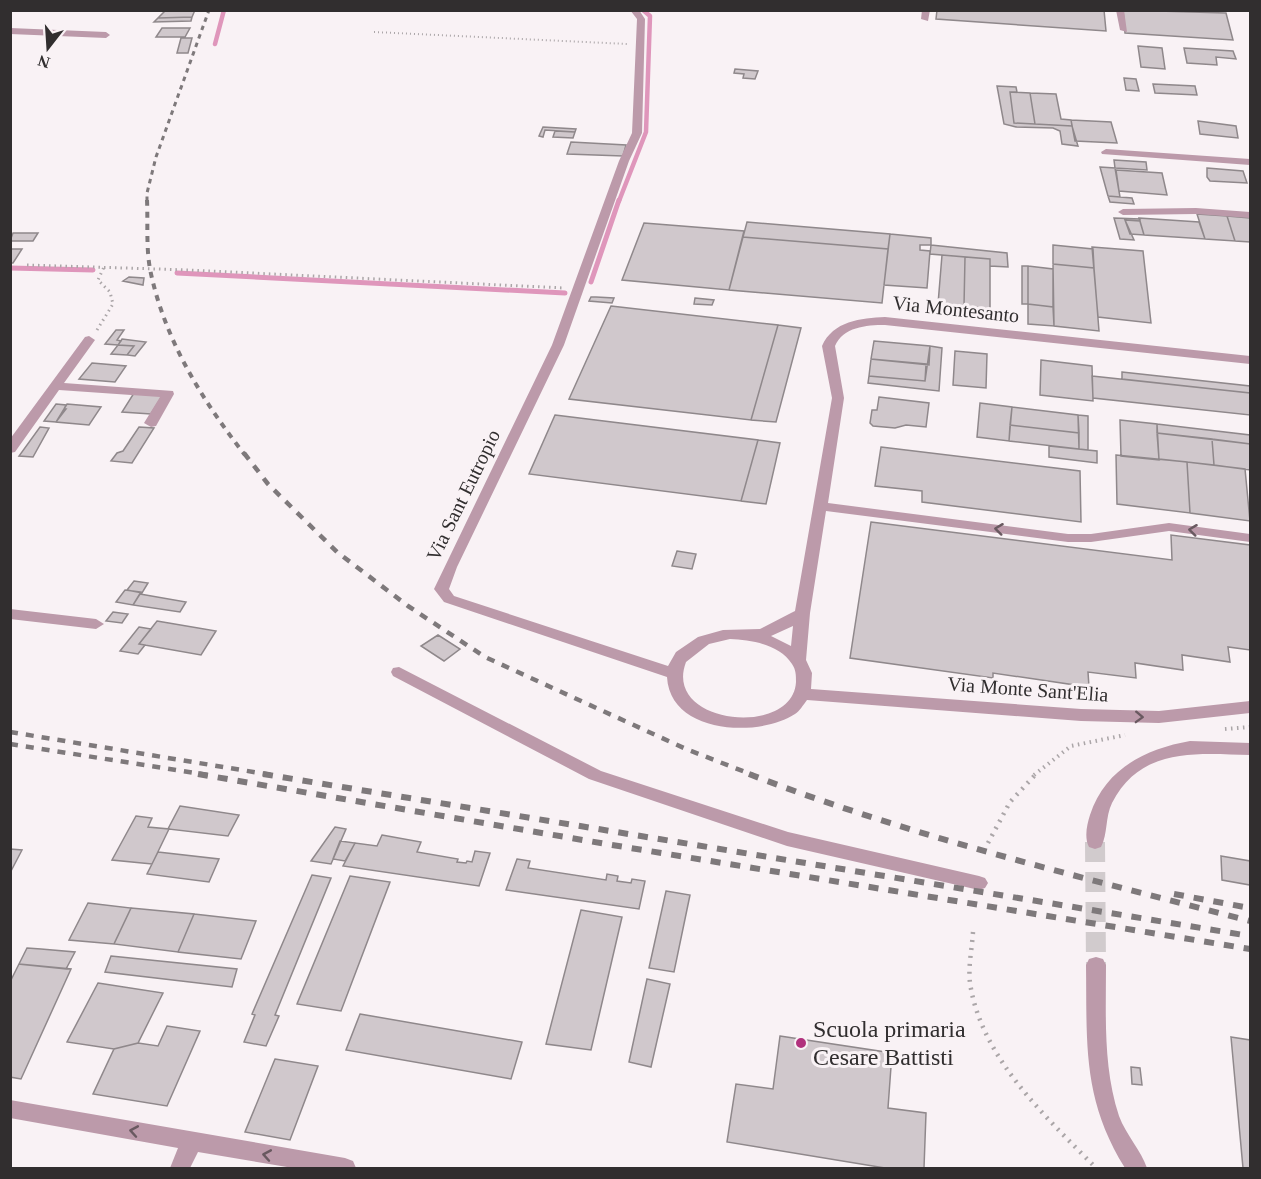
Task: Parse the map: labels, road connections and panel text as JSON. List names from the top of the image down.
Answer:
{
  "streets": {
    "street": ["Via Montesanto", "Via Sant Eutropio", "Via Monte Sant'Elia"]
  },
  "crossings": [
    ["Via Montesanto", "Via Sant Eutropio"],
    ["Via Montesanto", "Via Monte Sant'Elia"],
    ["Via Sant Eutropio", "Via Monte Sant'Elia"]
  ],
  "one_way": ["Via Monte Sant'Elia"],
  "places": ["Scuola primaria Cesare Battisti"],
  "north": "bottom"
}
